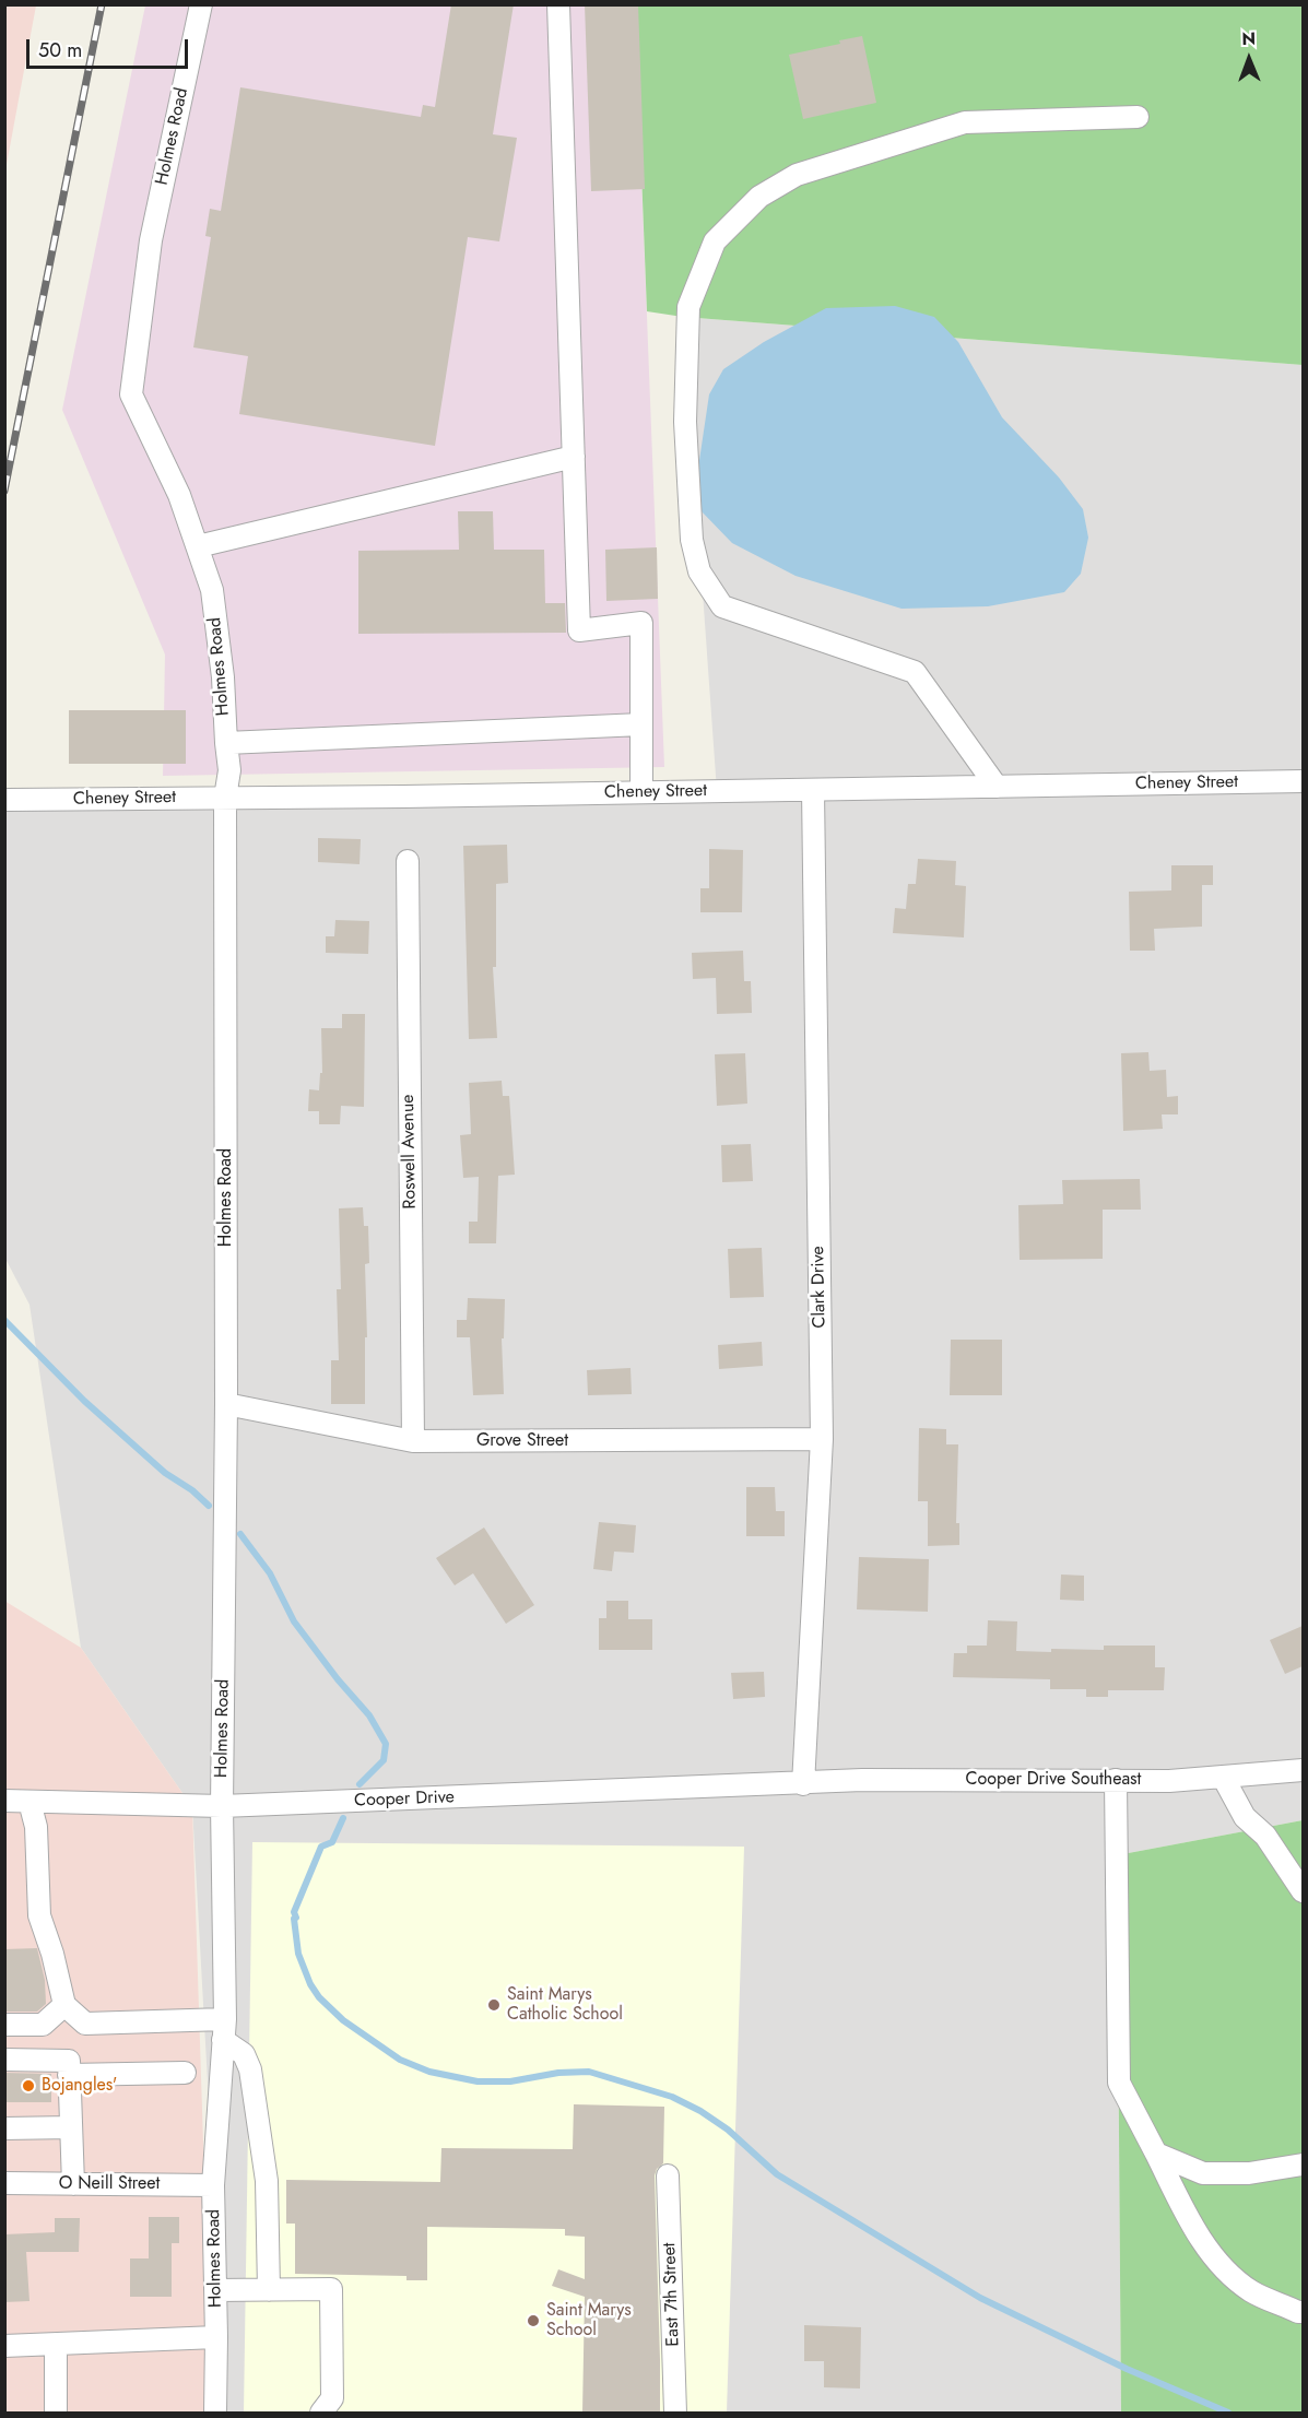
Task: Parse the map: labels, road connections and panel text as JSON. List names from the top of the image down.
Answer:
{
  "streets": {
    "street": [
      "Holmes Road",
      "Cheney Street",
      "Roswell Avenue",
      "Clark Drive",
      "Grove Street",
      "Cooper Drive Southeast",
      "Cooper Drive",
      "O Neill Street",
      "East 7th Street"
    ]
  },
  "crossings": [
    ["Holmes Road", "Cheney Street"],
    ["Holmes Road", "Grove Street"],
    ["Holmes Road", "Cooper Drive"],
    ["Holmes Road", "O Neill Street"],
    ["Cheney Street", "Clark Drive"],
    ["Roswell Avenue", "Grove Street"],
    ["Clark Drive", "Grove Street"],
    ["Clark Drive", "Cooper Drive Southeast"],
    ["Clark Drive", "Cooper Drive"],
    ["Cooper Drive Southeast", "Cooper Drive"]
  ],
  "places": ["Saint Marys Catholic School", "Bojangles'", "Saint Marys School"],
  "scale_bar": "50 m",
  "north": "top"
}
